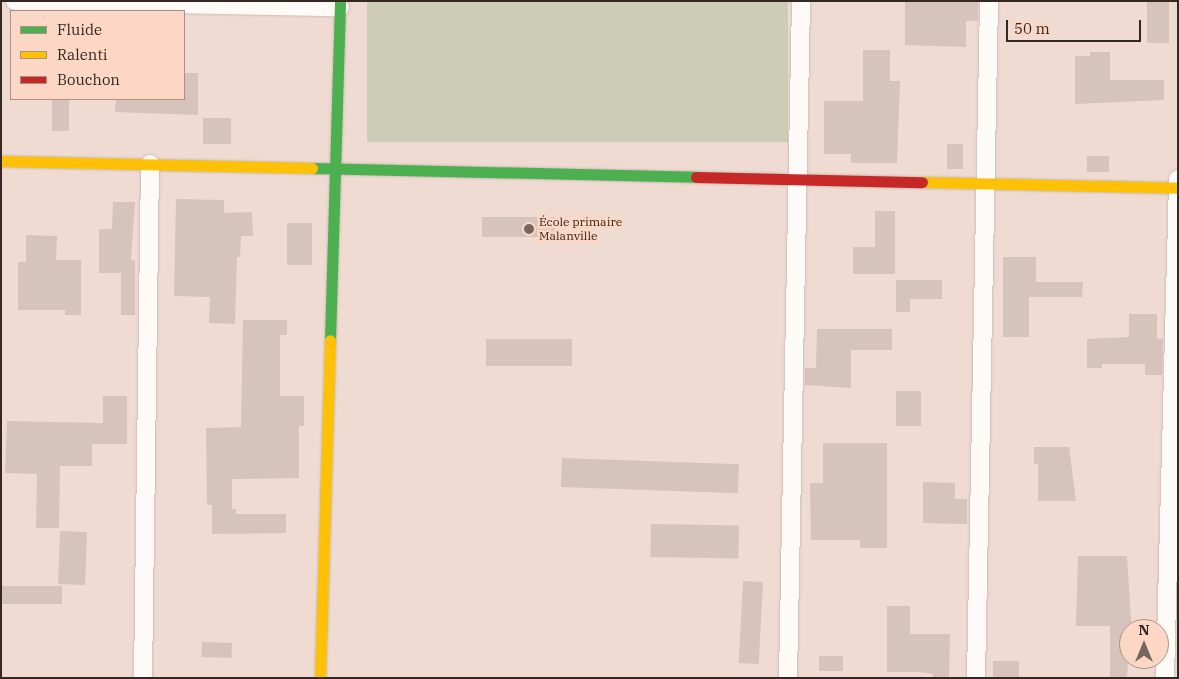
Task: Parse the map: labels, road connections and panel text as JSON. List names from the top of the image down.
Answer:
{
  "places": ["École primaire Malanville"],
  "legend": ["Fluide", "Ralenti", "Bouchon"],
  "scale_bar": "50 m",
  "north": "top"
}
